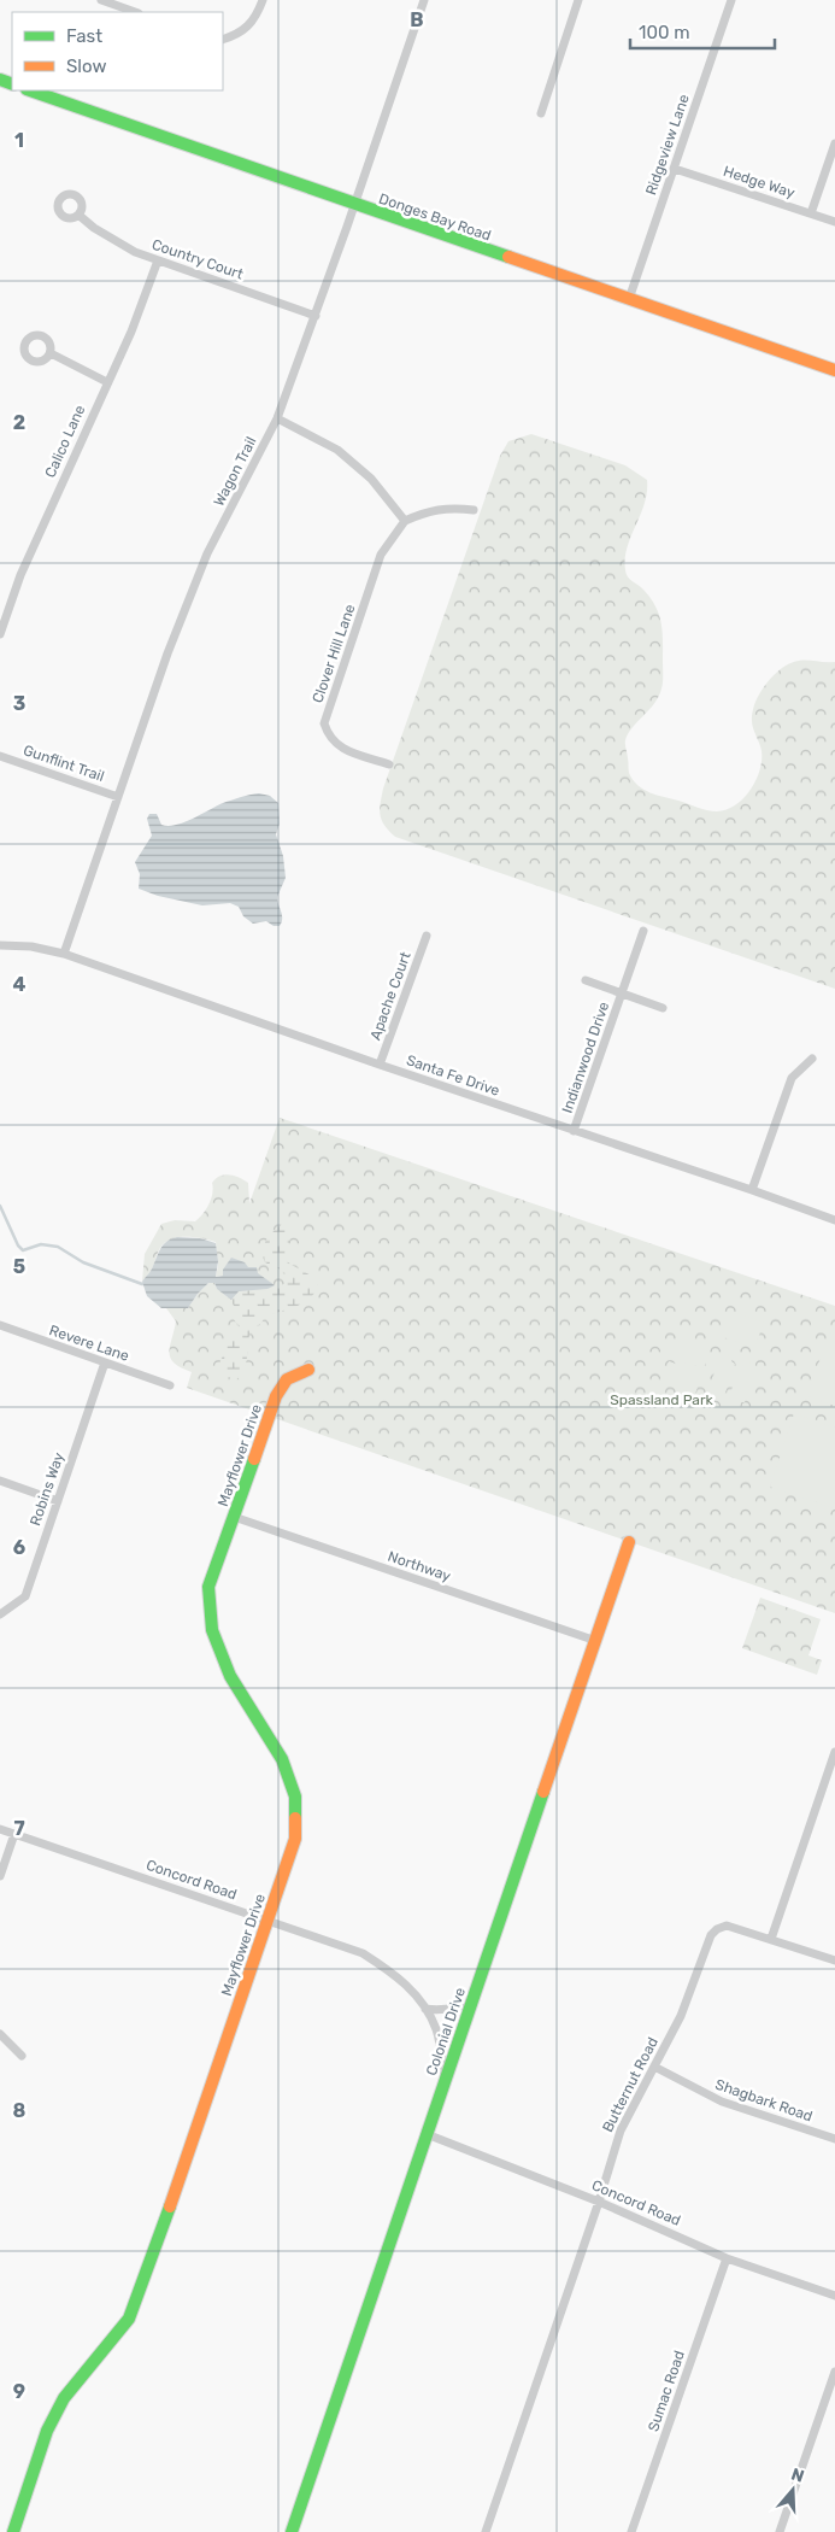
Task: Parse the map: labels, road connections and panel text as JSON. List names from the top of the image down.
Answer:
{
  "streets": {
    "street": [
      "Ridgeview Lane",
      "Hedge Way",
      "Donges Bay Road",
      "Country Court",
      "Calico Lane",
      "Wagon Trail",
      "Clover Hill Lane",
      "Gunflint Trail",
      "Apache Court",
      "Indianwood Drive",
      "Santa Fe Drive",
      "Revere Lane",
      "Mayflower Drive",
      "Robins Way",
      "Northway",
      "Concord Road",
      "Colonial Drive",
      "Butternut Road",
      "Shagbark Road",
      "Sumac Road"
    ]
  },
  "crossings": [
    ["Ridgeview Lane", "Hedge Way"],
    ["Ridgeview Lane", "Donges Bay Road"],
    ["Donges Bay Road", "Wagon Trail"],
    ["Country Court", "Calico Lane"],
    ["Country Court", "Wagon Trail"],
    ["Wagon Trail", "Gunflint Trail"],
    ["Wagon Trail", "Santa Fe Drive"],
    ["Apache Court", "Santa Fe Drive"],
    ["Indianwood Drive", "Santa Fe Drive"],
    ["Revere Lane", "Robins Way"],
    ["Mayflower Drive", "Northway"],
    ["Mayflower Drive", "Concord Road"],
    ["Northway", "Colonial Drive"],
    ["Concord Road", "Colonial Drive"],
    ["Concord Road", "Butternut Road"],
    ["Concord Road", "Sumac Road"],
    ["Butternut Road", "Shagbark Road"]
  ],
  "parks": ["Spassland Park"],
  "legend": ["Fast", "Slow"],
  "scale_bar": "100 m",
  "north": "top",
  "grid": {
    "columns": ["B"],
    "rows": [
      "1",
      "2",
      "3",
      "4",
      "5",
      "6",
      "7",
      "8",
      "9"
    ]
  }
}
